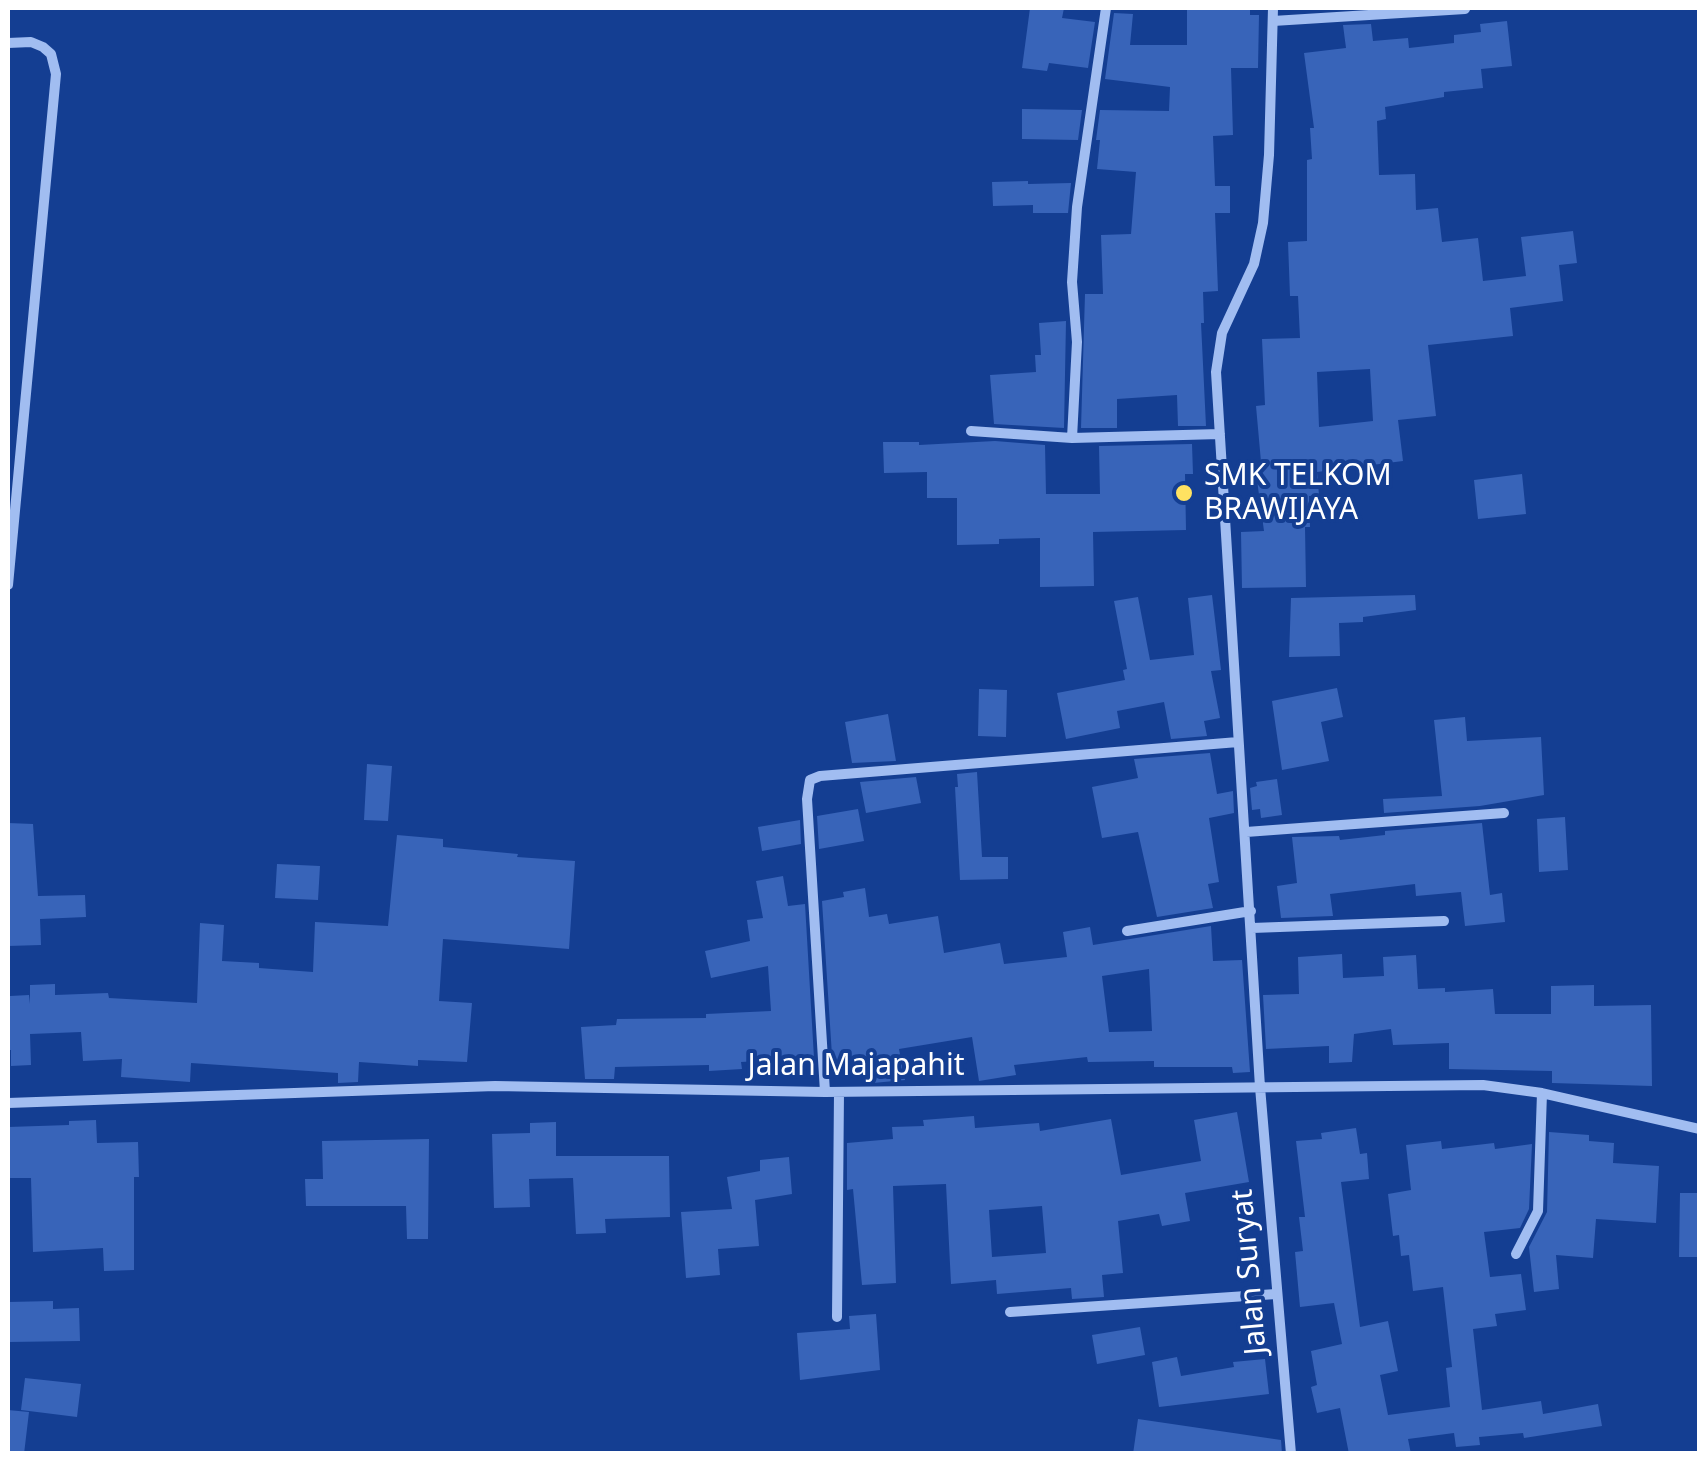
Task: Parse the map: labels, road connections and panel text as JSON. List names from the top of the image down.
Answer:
{
  "streets": {
    "street": ["Jalan Majapahit", "Jalan Suryat"]
  },
  "crossings": [
    ["Jalan Majapahit", "Jalan Suryat"]
  ],
  "places": ["SMK TELKOM BRAWIJAYA"]
}
